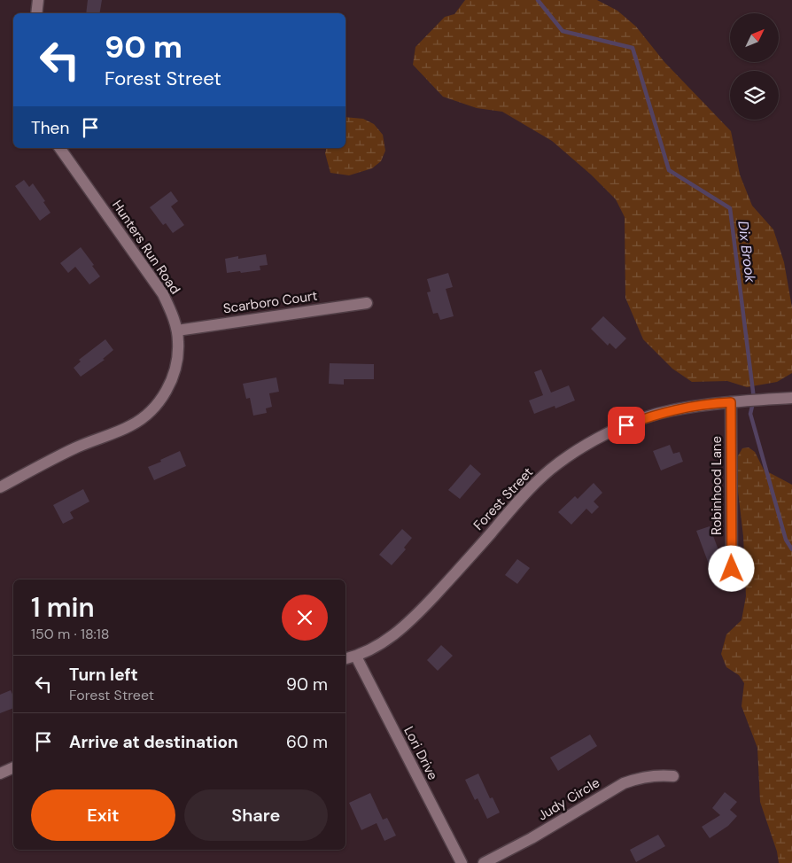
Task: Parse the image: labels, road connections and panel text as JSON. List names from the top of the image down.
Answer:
{
  "streets": {
    "street": [
      "Hunters Run Road",
      "Scarboro Court",
      "Robinhood Lane",
      "Forest Street",
      "Lori Drive",
      "Judy Circle"
    ]
  },
  "crossings": [
    ["Hunters Run Road", "Scarboro Court"],
    ["Robinhood Lane", "Forest Street"],
    ["Forest Street", "Lori Drive"]
  ],
  "water": ["Dix Brook"],
  "north": "top right",
  "page": {
    "turn": ["90 m", "Forest Street"],
    "then": "Then",
    "heading": ["1 min", "150 m · 18:18"],
    "list": [
      {
        "name": "Turn left",
        "note": "Forest Street",
        "value": "90 m"
      },
      {
        "name": "Arrive at destination",
        "value": "60 m"
      }
    ],
    "buttons": ["Exit", "Share"]
  }
}
